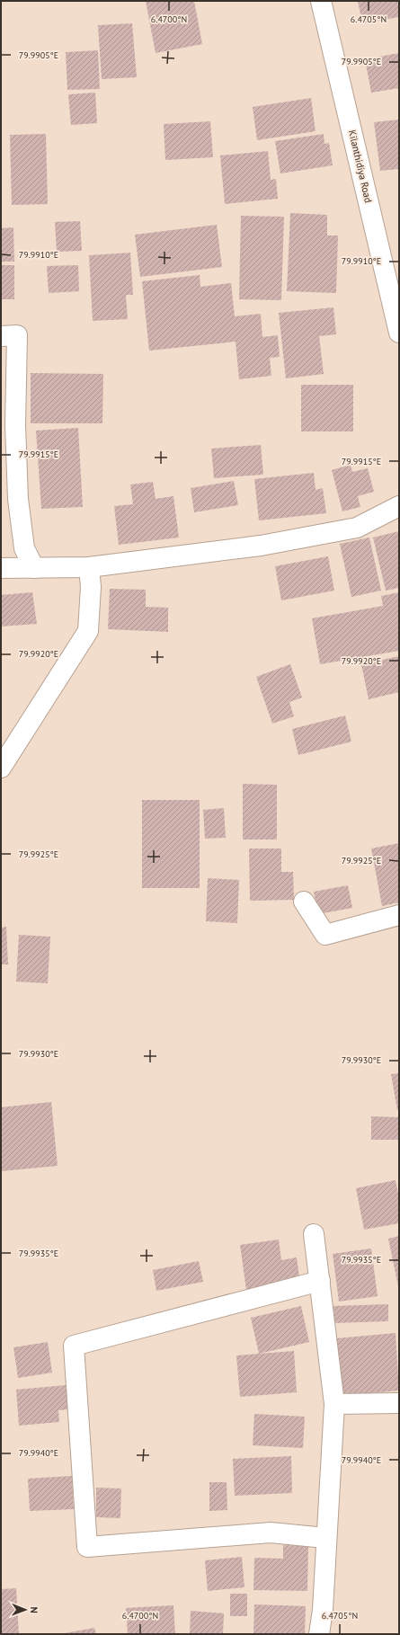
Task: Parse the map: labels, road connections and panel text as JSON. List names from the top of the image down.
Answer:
{
  "streets": {
    "street": ["Kilanthidiya Road"]
  },
  "north": "right",
  "coordinates": [
    "6.4700°N",
    "6.4705°N",
    "79.9905°E",
    "79.9910°E",
    "79.9915°E",
    "79.9920°E",
    "79.9925°E",
    "79.9930°E",
    "79.9935°E",
    "79.9940°E"
  ]
}
